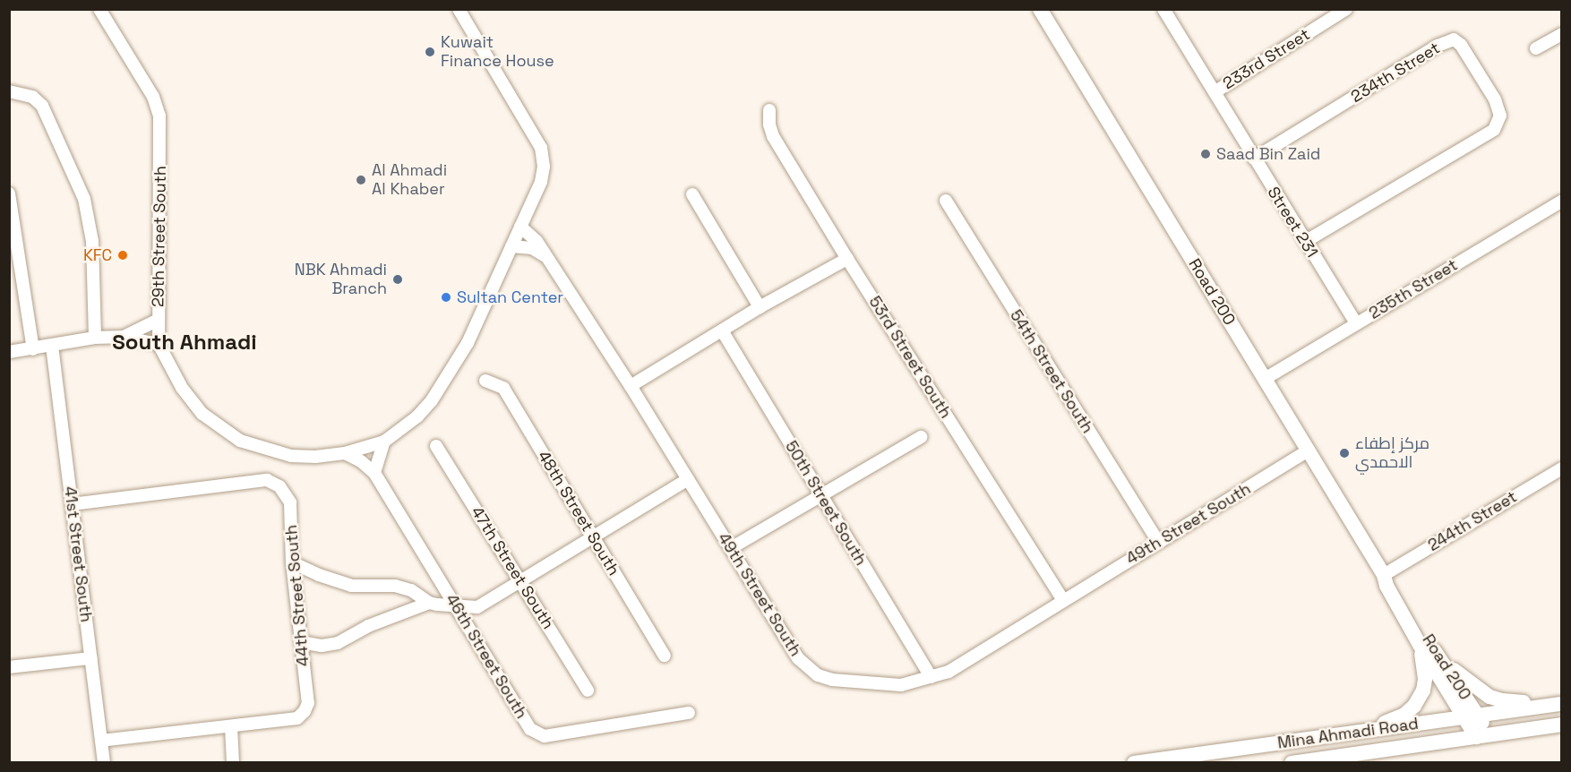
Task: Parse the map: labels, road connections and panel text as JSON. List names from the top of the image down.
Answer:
{
  "streets": {
    "main road": ["Road 200", "Mina Ahmadi Road"],
    "street": [
      "233rd Street",
      "234th Street",
      "Street 231",
      "29th Street South",
      "235th Street",
      "53rd Street South",
      "54th Street South",
      "50th Street South",
      "48th Street South",
      "244th Street",
      "49th Street South",
      "41st Street South",
      "47th Street South",
      "44th Street South",
      "46th Street South"
    ]
  },
  "crossings": [
    ["233rd Street", "Street 231"],
    ["234th Street", "Street 231"],
    ["Street 231", "235th Street"],
    ["29th Street South", "49th Street South"],
    ["29th Street South", "46th Street South"],
    ["235th Street", "Road 200"],
    ["Road 200", "244th Street"],
    ["Road 200", "49th Street South"],
    ["Road 200", "Mina Ahmadi Road"],
    ["53rd Street South", "49th Street South"],
    ["54th Street South", "49th Street South"],
    ["50th Street South", "49th Street South"],
    ["41st Street South", "44th Street South"]
  ],
  "districts": ["South Ahmadi"],
  "places": [
    "Kuwait Finance House",
    "Saad Bin Zaid",
    "Al Ahmadi Al Khaber",
    "KFC",
    "NBK Ahmadi Branch",
    "Sultan Center",
    "مركز إطفاء الاحمدي"
  ]
}
